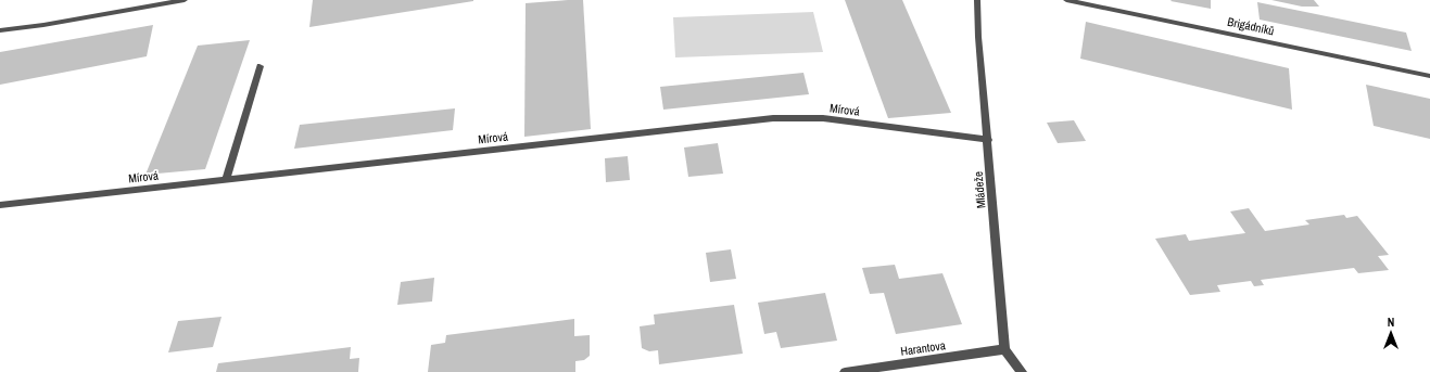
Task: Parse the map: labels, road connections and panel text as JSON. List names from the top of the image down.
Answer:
{
  "streets": {
    "street": [
      "Brigádníků",
      "Mírová",
      "Mládeže",
      "Harantova"
    ]
  },
  "crossings": [
    ["Mírová", "Mládeže"],
    ["Mládeže", "Harantova"]
  ],
  "north": "top"
}
